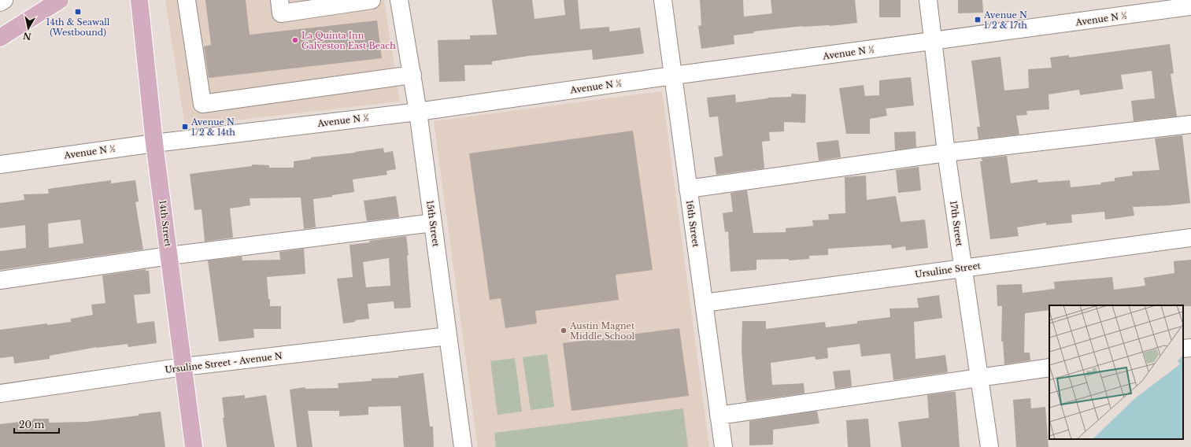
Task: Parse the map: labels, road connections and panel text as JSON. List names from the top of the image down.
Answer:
{
  "streets": {
    "main road": ["14th Street"],
    "street": [
      "Avenue N ½",
      "15th Street",
      "16th Street",
      "17th Street",
      "Ursuline Street",
      "Ursuline Street - Avenue N"
    ]
  },
  "crossings": [
    ["Avenue N ½", "14th Street"],
    ["Avenue N ½", "15th Street"],
    ["Avenue N ½", "16th Street"],
    ["Avenue N ½", "17th Street"],
    ["14th Street", "Ursuline Street - Avenue N"],
    ["15th Street", "Ursuline Street - Avenue N"],
    ["16th Street", "Ursuline Street"],
    ["17th Street", "Ursuline Street"]
  ],
  "places": {
    "transit": ["14th & Seawall (Westbound)", "Avenue N 1/2 & 17th", "Avenue N 1/2 & 14th"],
    "other": ["La Quinta Inn Galveston East Beach", "Austin Magnet Middle School"]
  },
  "scale_bar": "20 m",
  "north": "bottom"
}
